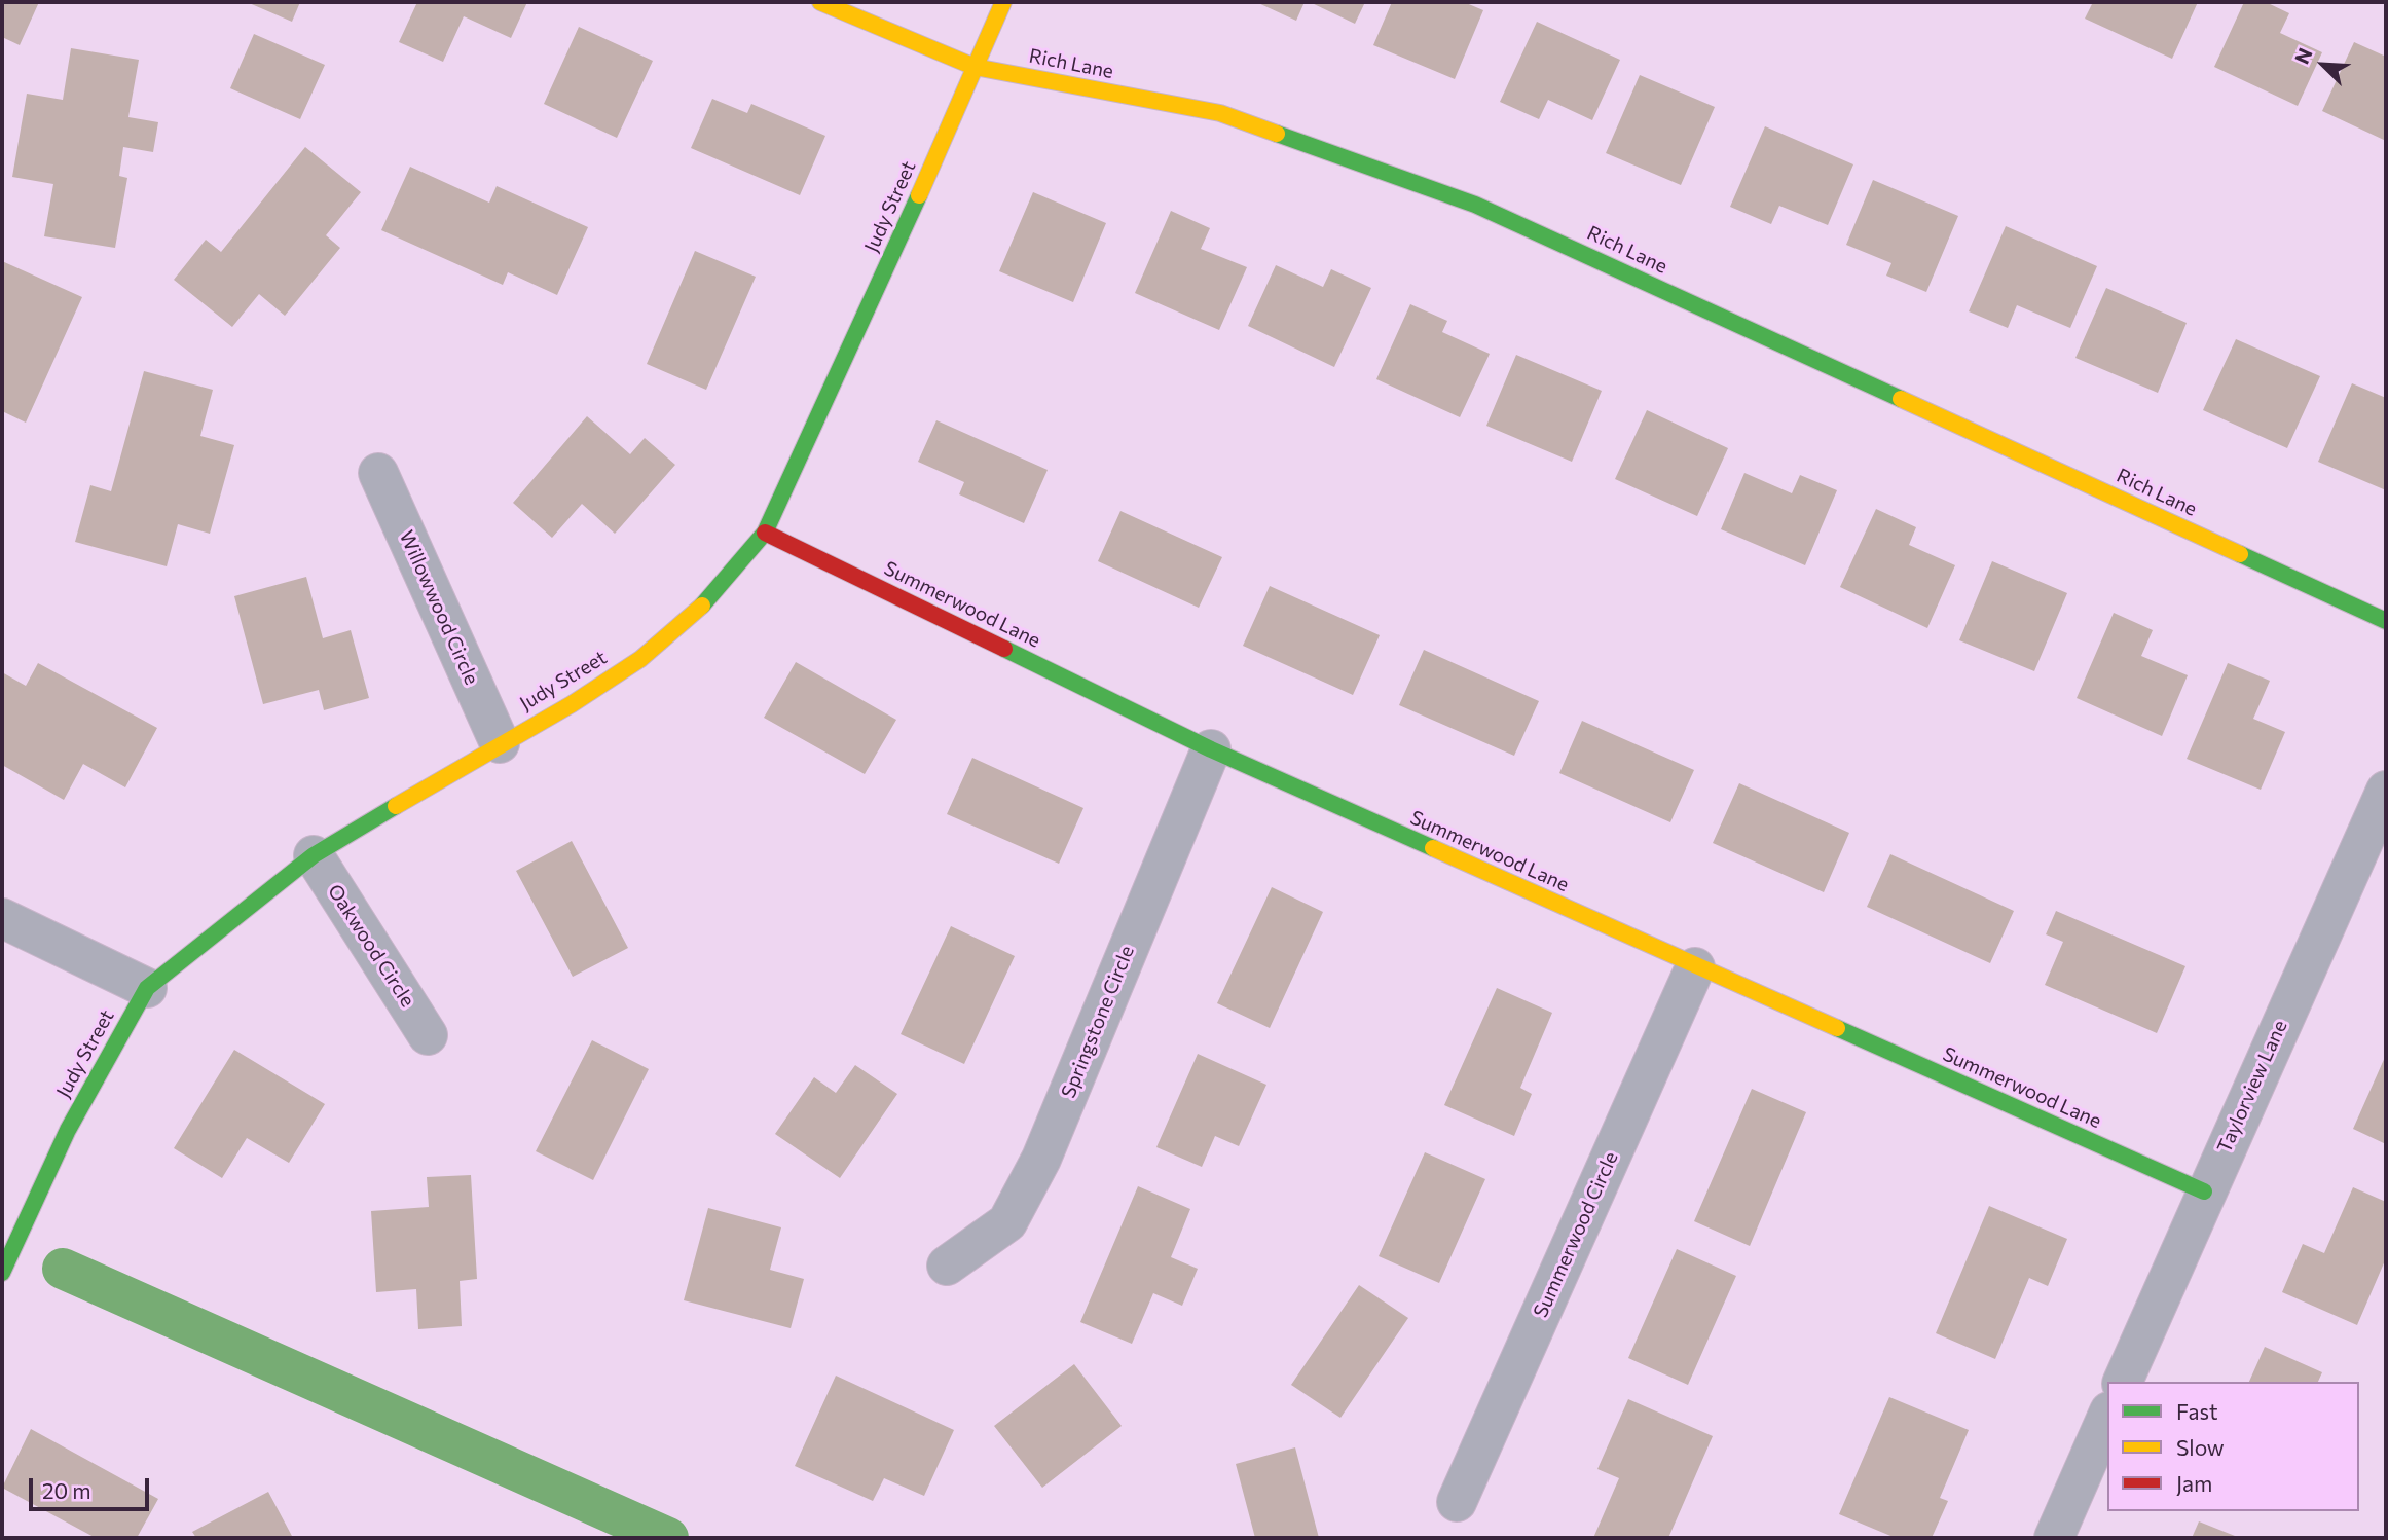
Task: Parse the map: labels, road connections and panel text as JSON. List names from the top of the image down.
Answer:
{
  "streets": {
    "street": [
      "Rich Lane",
      "Judy Street",
      "Summerwood Lane",
      "Willowwood Circle",
      "Oakwood Circle",
      "Springstone Circle",
      "Taylorview Lane",
      "Summerwood Circle"
    ]
  },
  "crossings": [
    ["Rich Lane", "Judy Street"],
    ["Judy Street", "Summerwood Lane"],
    ["Judy Street", "Willowwood Circle"],
    ["Judy Street", "Oakwood Circle"],
    ["Summerwood Lane", "Springstone Circle"],
    ["Summerwood Lane", "Taylorview Lane"],
    ["Summerwood Lane", "Summerwood Circle"]
  ],
  "legend": ["Fast", "Slow", "Jam"],
  "scale_bar": "20 m",
  "north": "top left"
}
